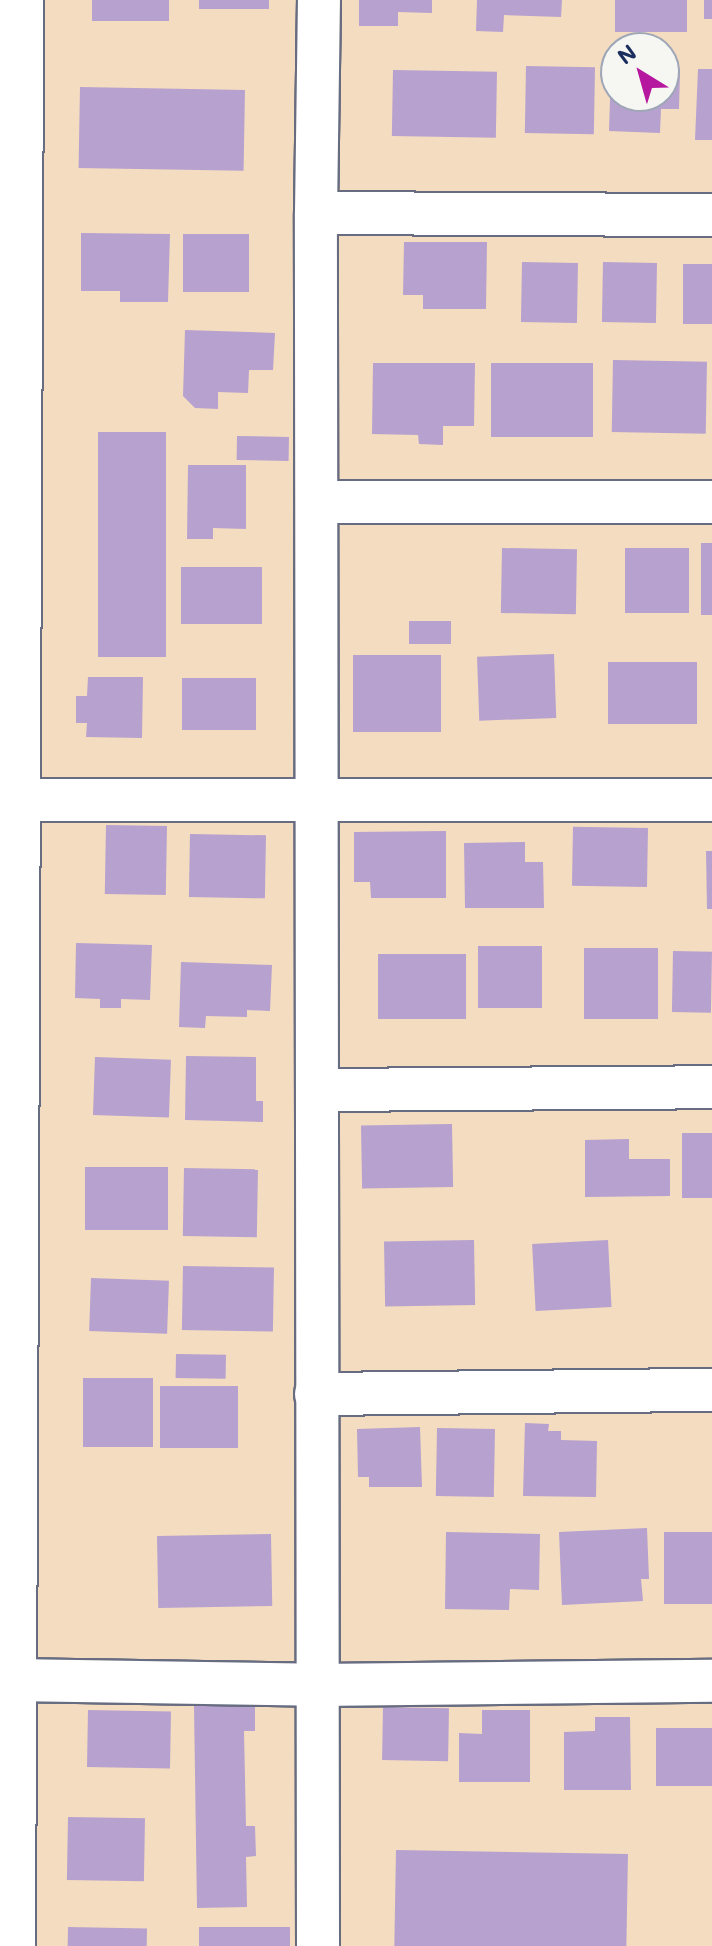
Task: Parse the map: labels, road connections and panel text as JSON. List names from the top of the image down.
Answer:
{
  "north": "top left"
}
